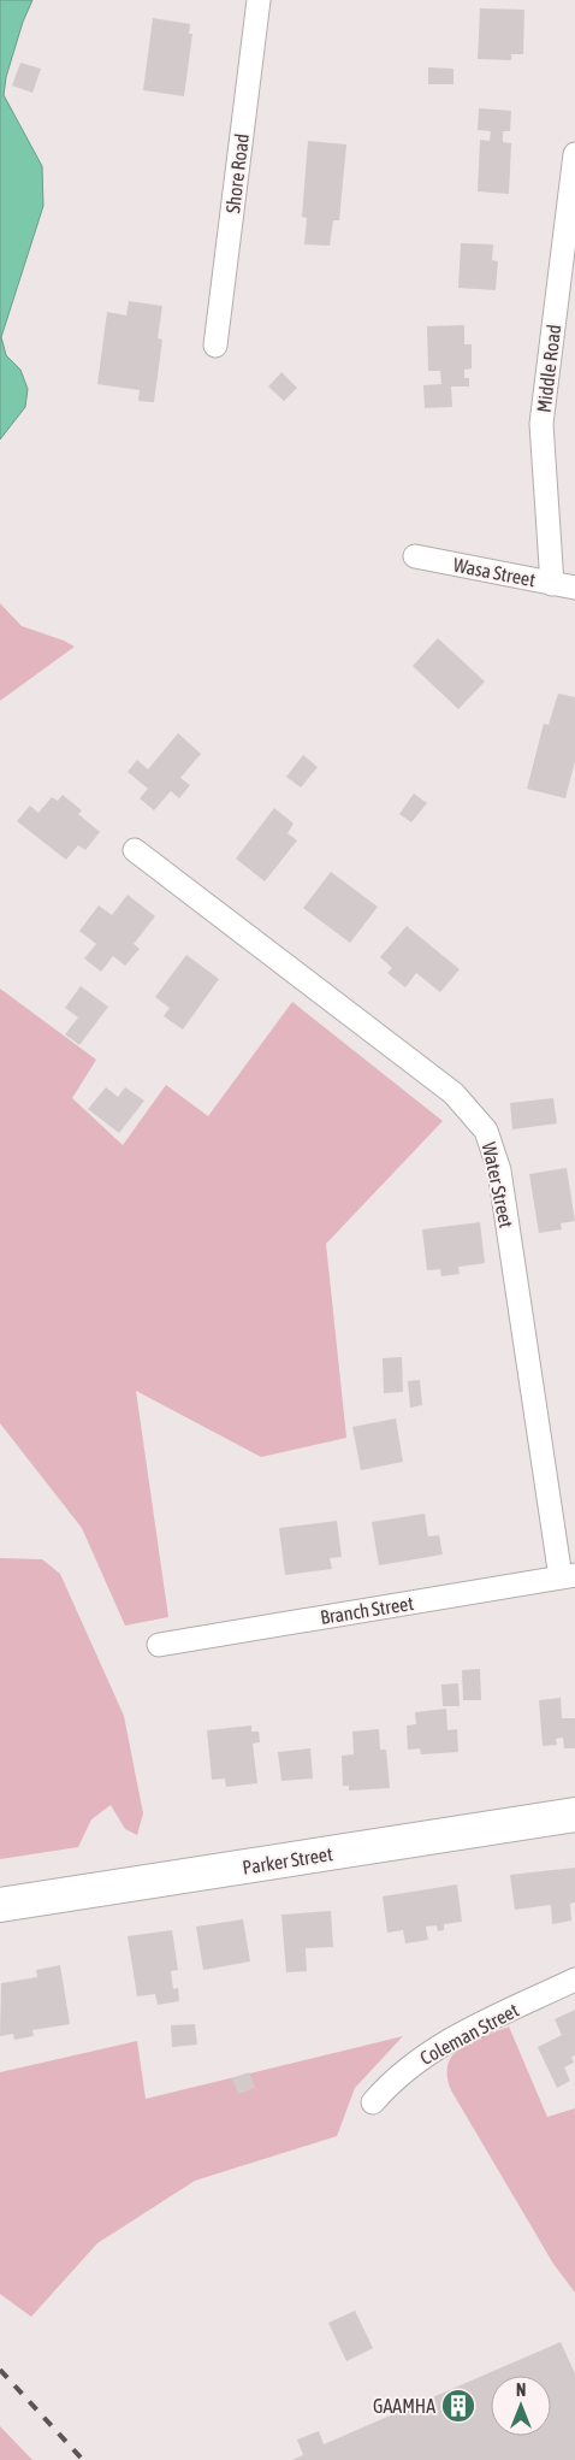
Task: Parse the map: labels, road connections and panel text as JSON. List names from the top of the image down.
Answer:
{
  "streets": {
    "main road": ["Parker Street"],
    "street": [
      "Shore Road",
      "Middle Road",
      "Wasa Street",
      "Water Street",
      "Branch Street",
      "Coleman Street"
    ]
  },
  "crossings": [
    ["Middle Road", "Wasa Street"],
    ["Water Street", "Branch Street"]
  ],
  "places": {
    "building": ["GAAMHA"]
  },
  "north": "top"
}
